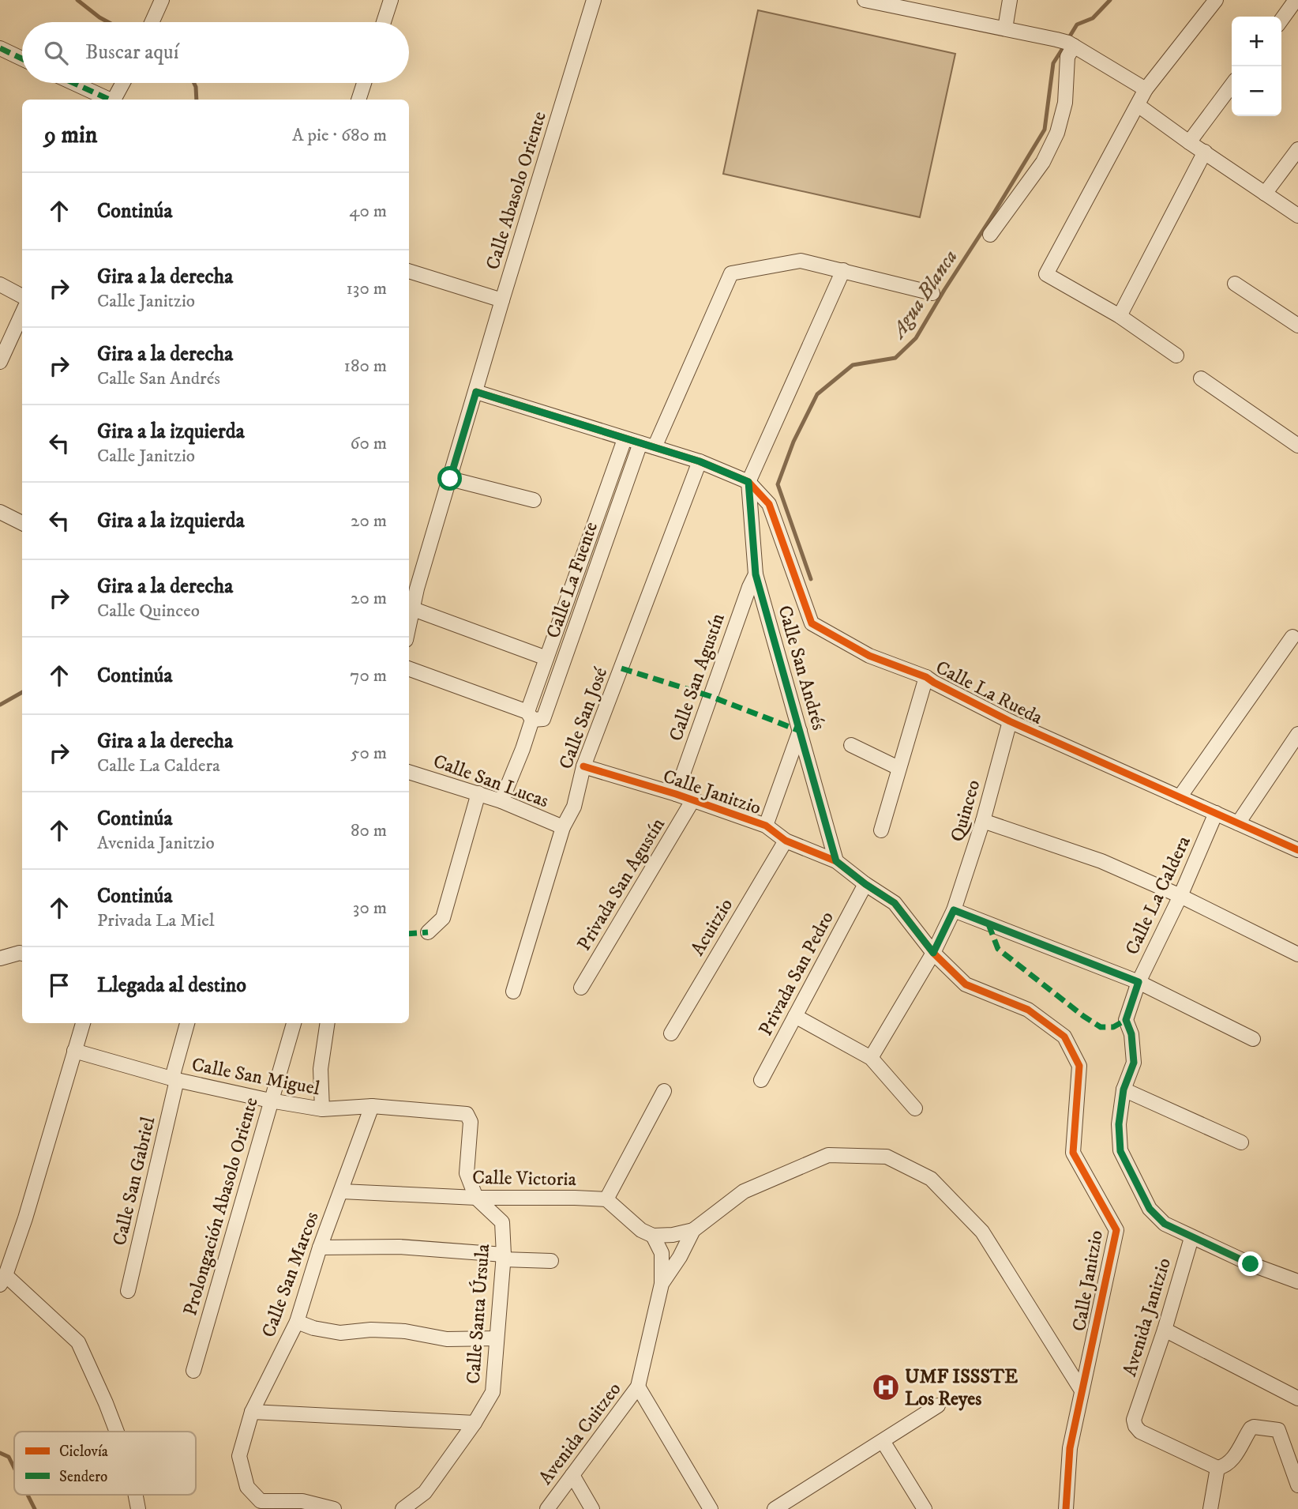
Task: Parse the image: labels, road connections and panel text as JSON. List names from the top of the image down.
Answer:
{
  "streets": {
    "street": [
      "Calle Abasolo Oriente",
      "Calle La Fuente",
      "Calle San Andrés",
      "Calle San Agustín",
      "Calle La Rueda",
      "Calle San José",
      "Calle San Lucas",
      "Calle Janitzio",
      "Quinceo",
      "Privada San Agustín",
      "Calle La Caldera",
      "Acuitzio",
      "Privada San Pedro",
      "Calle San Miguel",
      "Calle Victoria",
      "Calle San Gabriel",
      "Prolongación Abasolo Oriente",
      "Calle San Marcos",
      "Calle Santa Úrsula",
      "Avenida Janitzio",
      "Avenida Cuitzeo"
    ]
  },
  "crossings": [
    ["Calle La Fuente", "Calle San Lucas"],
    ["Calle San Andrés", "Calle San Agustín"],
    ["Calle San Andrés", "Calle La Rueda"],
    ["Calle San Andrés", "Calle Janitzio"],
    ["Calle San Agustín", "Calle Janitzio"],
    ["Calle La Rueda", "Quinceo"],
    ["Calle La Rueda", "Calle La Caldera"],
    ["Calle San José", "Calle San Lucas"],
    ["Calle San José", "Calle Janitzio"],
    ["Calle Janitzio", "Quinceo"],
    ["Calle Janitzio", "Privada San Agustín"],
    ["Calle Janitzio", "Acuitzio"],
    ["Calle Janitzio", "Privada San Pedro"],
    ["Calle Janitzio", "Avenida Cuitzeo"],
    ["Calle La Caldera", "Avenida Janitzio"],
    ["Calle San Miguel", "Calle Victoria"],
    ["Calle San Miguel", "Calle San Gabriel"],
    ["Calle San Miguel", "Prolongación Abasolo Oriente"],
    ["Calle San Miguel", "Calle San Marcos"],
    ["Calle San Miguel", "Calle Santa Úrsula"],
    ["Calle Victoria", "Calle San Marcos"],
    ["Calle Victoria", "Calle Santa Úrsula"]
  ],
  "water": ["Agua Blanca"],
  "places": {
    "hospital": ["UMF ISSSTE Los Reyes"]
  },
  "legend": ["Ciclovía", "Sendero"],
  "page": {
    "map_buttons": ["+", "−"],
    "search": "Buscar aquí",
    "heading": ["9 min", "A pie · 680 m"],
    "list": [
      ["Continúa", "40 m"],
      ["Gira a la derecha", "Calle Janitzio", "130 m"],
      ["Gira a la derecha", "Calle San Andrés", "180 m"],
      ["Gira a la izquierda", "Calle Janitzio", "60 m"],
      ["Gira a la izquierda", "20 m"],
      ["Gira a la derecha", "Calle Quinceo", "20 m"],
      ["Continúa", "70 m"],
      ["Gira a la derecha", "Calle La Caldera", "50 m"],
      ["Continúa", "Avenida Janitzio", "80 m"],
      ["Continúa", "Privada La Miel", "30 m"],
      "Llegada al destino"
    ]
  }
}
